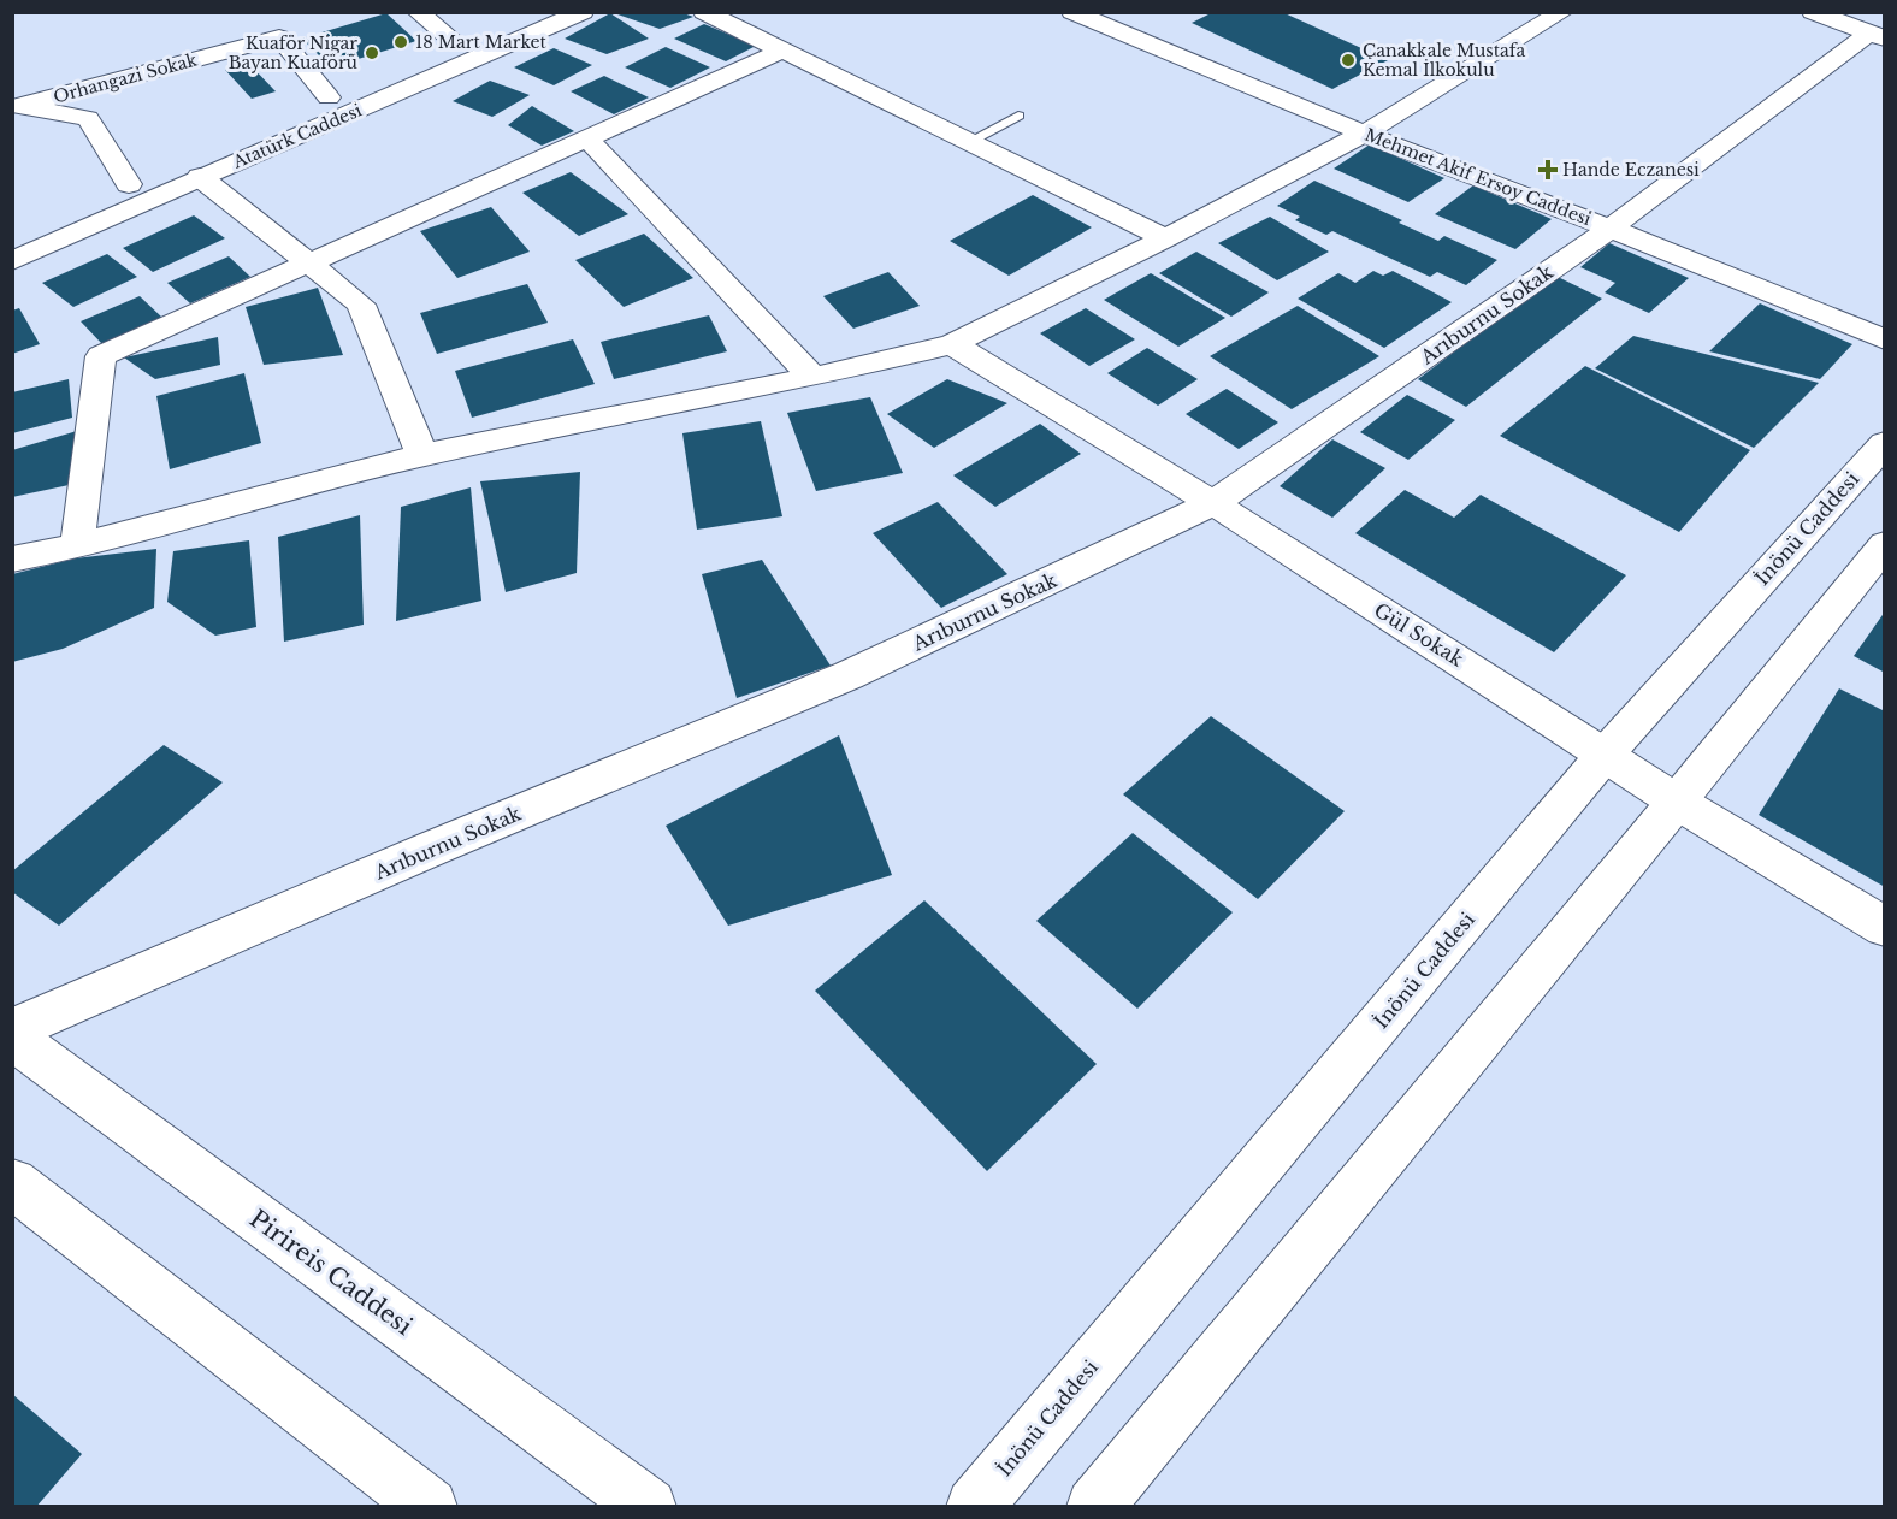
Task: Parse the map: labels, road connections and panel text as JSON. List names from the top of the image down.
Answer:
{
  "streets": {
    "main road": [
      "Orhangazi Sokak",
      "Atatürk Caddesi",
      "Mehmet Akif Ersoy Caddesi",
      "Arıburnu Sokak",
      "İnönü Caddesi",
      "Gül Sokak",
      "Pirireis Caddesi"
    ]
  },
  "crossings": [
    ["Orhangazi Sokak", "Atatürk Caddesi"],
    ["Mehmet Akif Ersoy Caddesi", "Arıburnu Sokak"],
    ["Arıburnu Sokak", "Gül Sokak"],
    ["İnönü Caddesi", "Gül Sokak"]
  ],
  "places": {
    "other": ["18 Mart Market", "Kuaför Nigar Bayan Kuaförü", "Çanakkale Mustafa Kemal İlkokulu"],
    "health": ["Hande Eczanesi"]
  }
}
